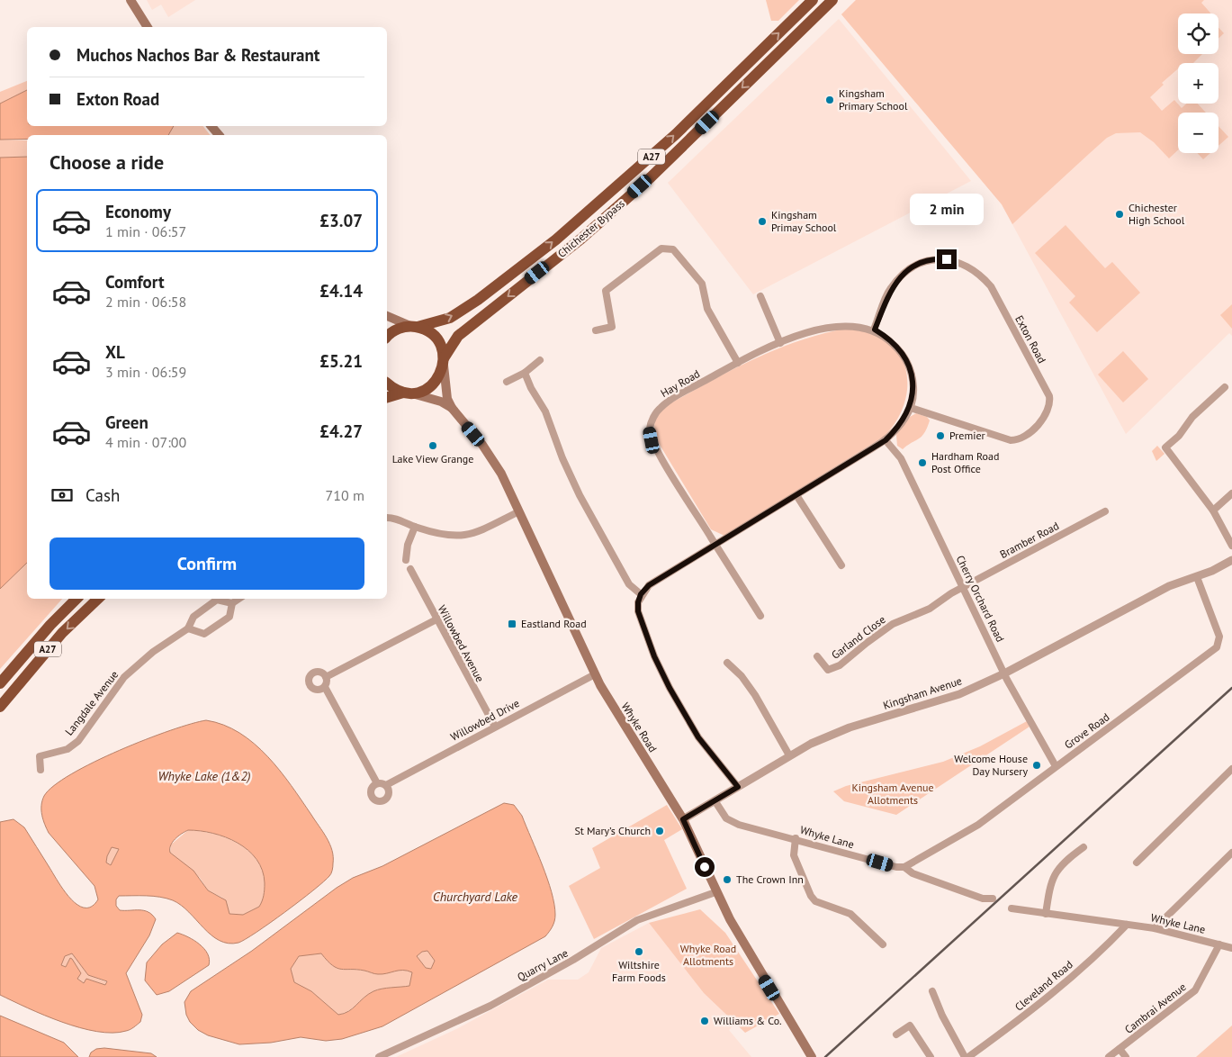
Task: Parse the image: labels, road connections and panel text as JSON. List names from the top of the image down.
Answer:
{
  "streets": {
    "highway": ["A27", "Chichester Bypass"],
    "main road": ["Whyke Road"],
    "street": [
      "Exton Road",
      "Hay Road",
      "Bramber Road",
      "Cherry Orchard Road",
      "Garland Close",
      "Willowbed Avenue",
      "Kingsham Avenue",
      "Langdale Avenue",
      "Willowbed Drive",
      "Grove Road",
      "Whyke Lane",
      "Quarry Lane",
      "Cleveland Road",
      "Cambrai Avenue"
    ]
  },
  "crossings": [
    ["Chichester Bypass", "Whyke Road"],
    ["Exton Road", "Hay Road"],
    ["Hay Road", "Cherry Orchard Road"],
    ["Bramber Road", "Cherry Orchard Road"],
    ["Bramber Road", "Garland Close"],
    ["Cherry Orchard Road", "Garland Close"],
    ["Cherry Orchard Road", "Kingsham Avenue"],
    ["Cherry Orchard Road", "Grove Road"],
    ["Willowbed Avenue", "Willowbed Drive"],
    ["Kingsham Avenue", "Whyke Road"],
    ["Kingsham Avenue", "Grove Road"],
    ["Kingsham Avenue", "Whyke Lane"],
    ["Willowbed Drive", "Whyke Road"],
    ["Whyke Road", "Quarry Lane"],
    ["Grove Road", "Whyke Lane"],
    ["Whyke Lane", "Cleveland Road"],
    ["Whyke Lane", "Cambrai Avenue"]
  ],
  "water": ["Whyke Lake (1&2)", "Churchyard Lake"],
  "parks": ["Kingsham Avenue Allotments", "Whyke Road Allotments"],
  "places": {
    "other": [
      "Kingsham Primary School",
      "Chichester High School",
      "Kingsham Primay School",
      "Premier",
      "Lake View Grange",
      "Hardham Road Post Office",
      "Welcome House Day Nursery",
      "St Mary’s Church",
      "The Crown Inn",
      "Wiltshire Farm Foods",
      "Williams & Co."
    ],
    "transit": ["Eastland Road"]
  },
  "page": {
    "map_buttons": ["+", "−"],
    "banner": ["Muchos Nachos Bar & Restaurant", "Exton Road"],
    "heading": "Choose a ride",
    "list": [
      {
        "name": "Economy",
        "note": "1 min · 06:57",
        "value": "£3.07"
      },
      {
        "name": "Comfort",
        "note": "2 min · 06:58",
        "value": "£4.14"
      },
      {
        "name": "XL",
        "note": "3 min · 06:59",
        "value": "£5.21"
      },
      {
        "name": "Green",
        "note": "4 min · 07:00",
        "value": "£4.27"
      }
    ],
    "bubble": "2 min",
    "pay": ["Cash", "710 m"],
    "buttons": "Confirm"
  }
}
